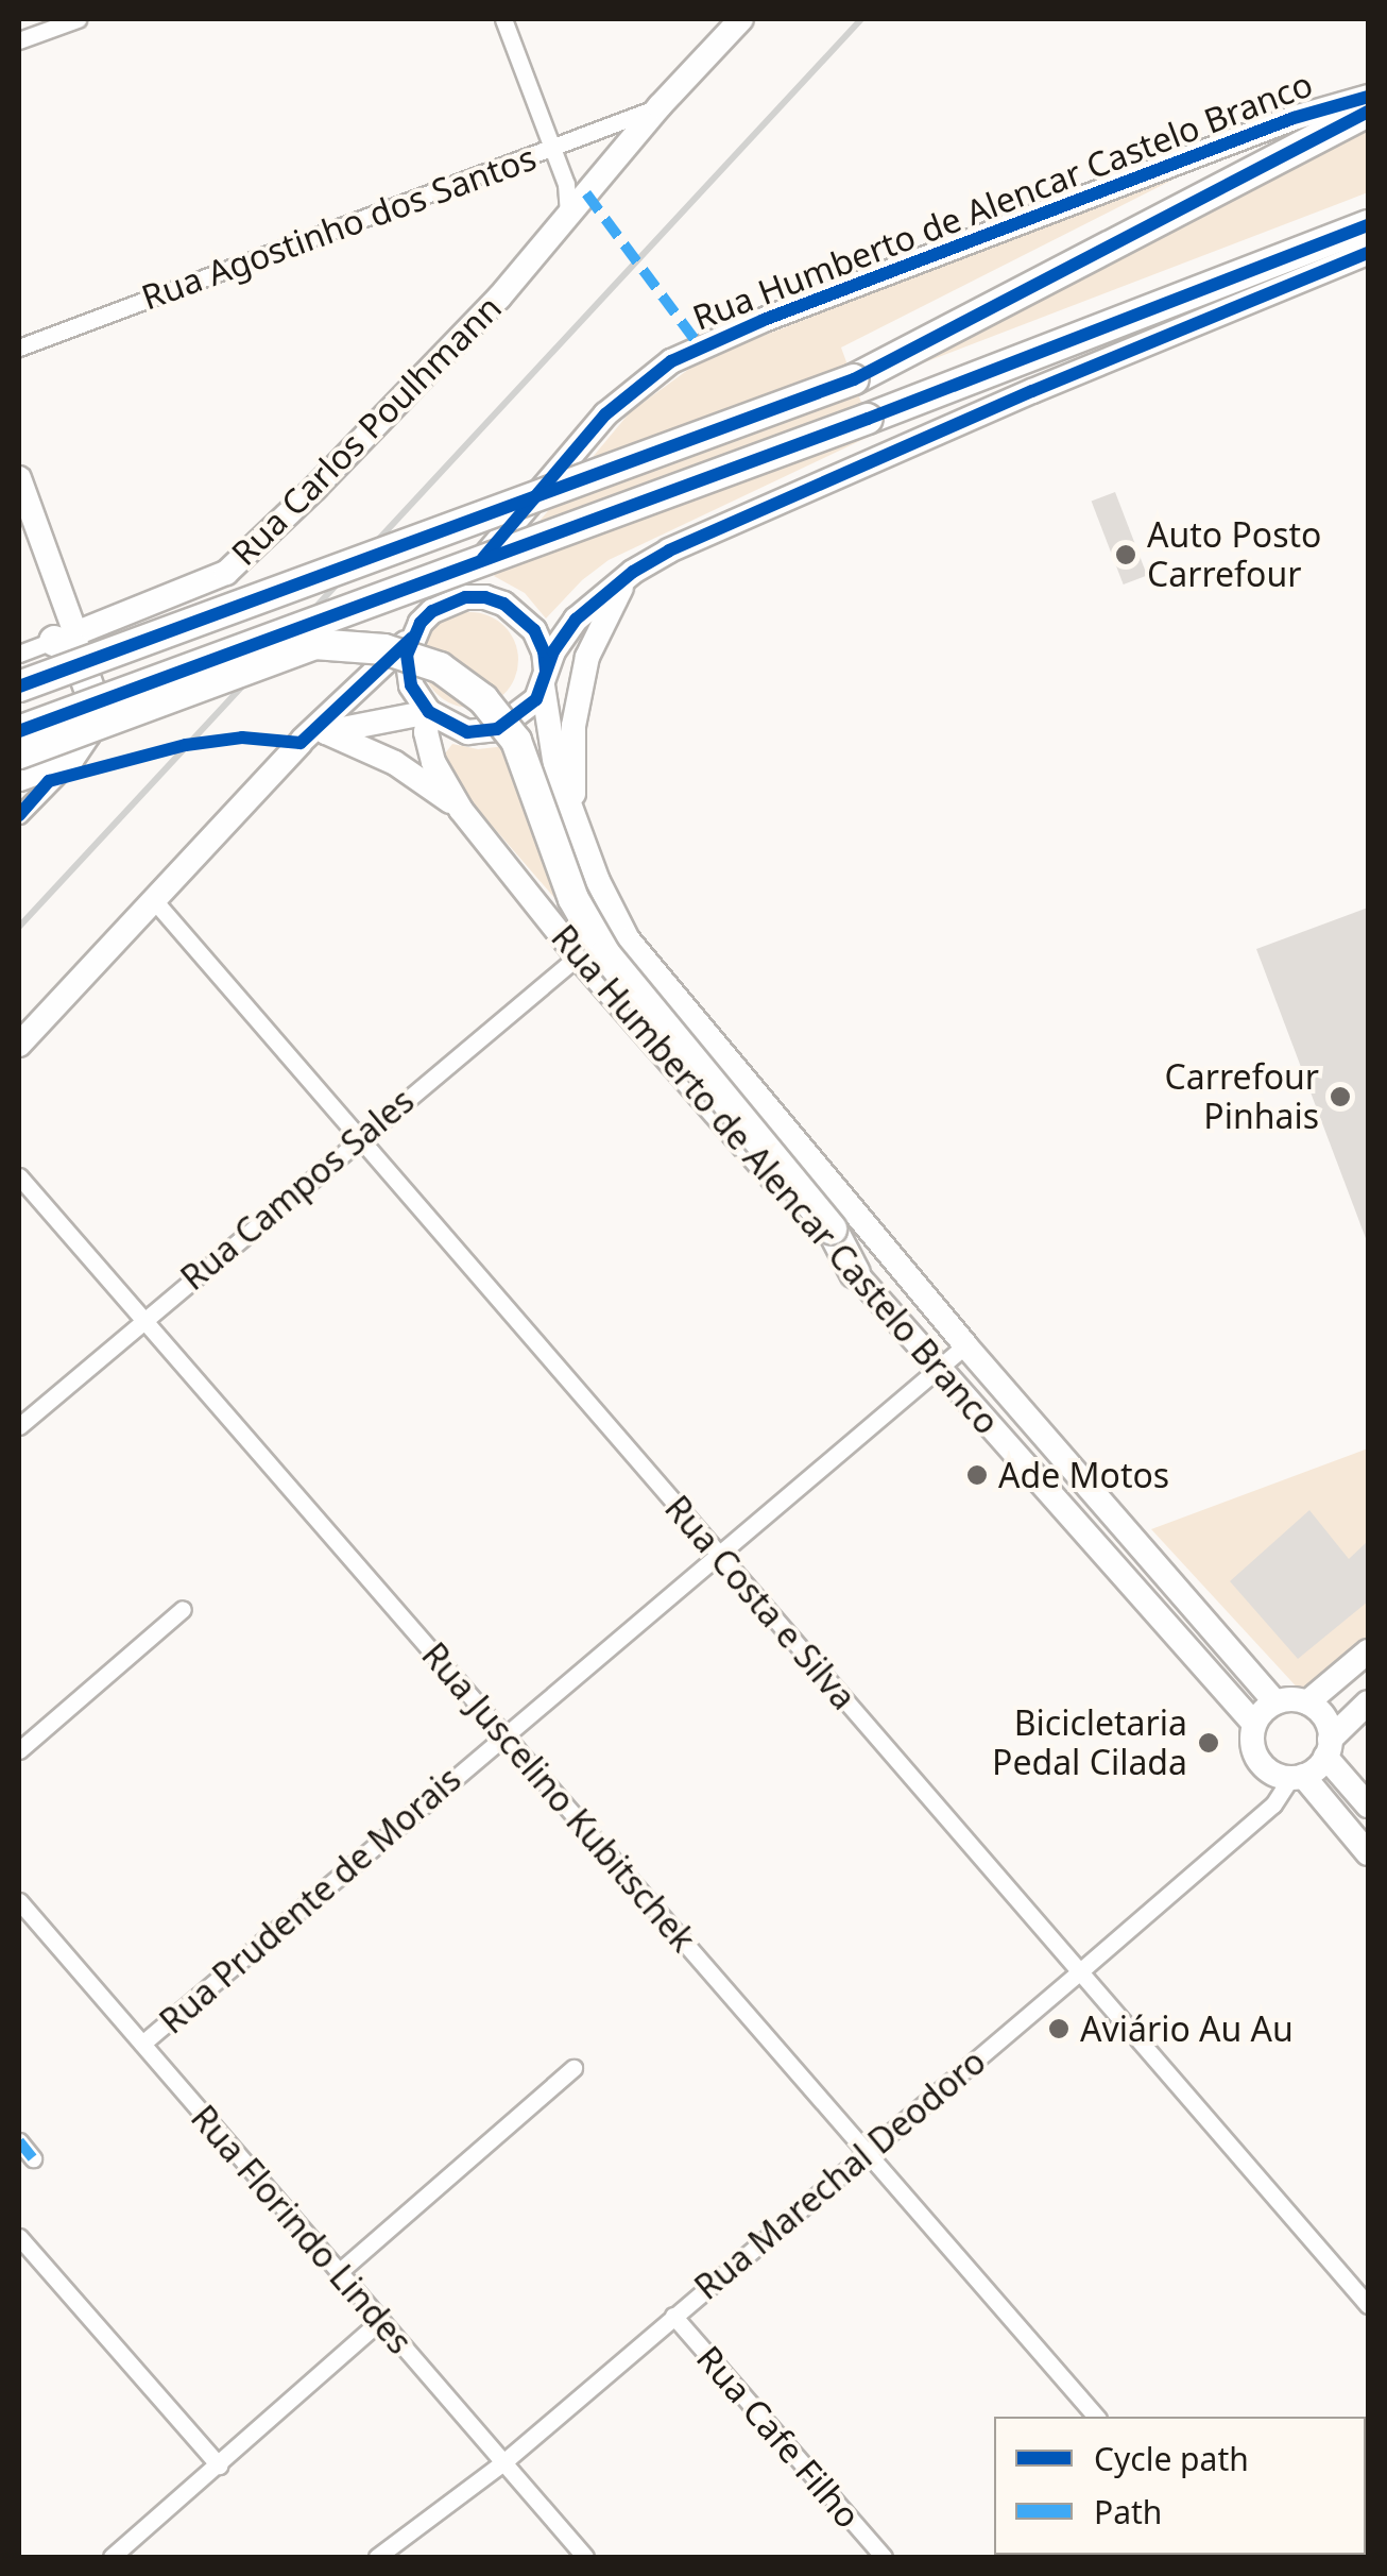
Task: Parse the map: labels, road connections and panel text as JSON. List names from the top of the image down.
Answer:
{
  "streets": {
    "main road": ["Rua Humberto de Alencar Castelo Branco", "Rua Carlos Poulhmann"],
    "street": [
      "Rua Agostinho dos Santos",
      "Rua Campos Sales",
      "Rua Costa e Silva",
      "Rua Juscelino Kubitschek",
      "Rua Prudente de Morais",
      "Rua Marechal Deodoro",
      "Rua Florindo Lindes",
      "Rua Cafe Filho"
    ]
  },
  "crossings": [
    ["Rua Humberto de Alencar Castelo Branco", "Rua Campos Sales"],
    ["Rua Humberto de Alencar Castelo Branco", "Rua Prudente de Morais"],
    ["Rua Humberto de Alencar Castelo Branco", "Rua Marechal Deodoro"],
    ["Rua Agostinho dos Santos", "Rua Carlos Poulhmann"],
    ["Rua Campos Sales", "Rua Costa e Silva"],
    ["Rua Campos Sales", "Rua Juscelino Kubitschek"],
    ["Rua Costa e Silva", "Rua Prudente de Morais"],
    ["Rua Costa e Silva", "Rua Marechal Deodoro"],
    ["Rua Juscelino Kubitschek", "Rua Prudente de Morais"],
    ["Rua Juscelino Kubitschek", "Rua Marechal Deodoro"],
    ["Rua Prudente de Morais", "Rua Florindo Lindes"],
    ["Rua Marechal Deodoro", "Rua Florindo Lindes"],
    ["Rua Marechal Deodoro", "Rua Cafe Filho"]
  ],
  "places": [
    "Auto Posto Carrefour",
    "Carrefour Pinhais",
    "Ade Motos",
    "Bicicletaria Pedal Cilada",
    "Aviário Au Au"
  ],
  "legend": ["Cycle path", "Path"]
}
